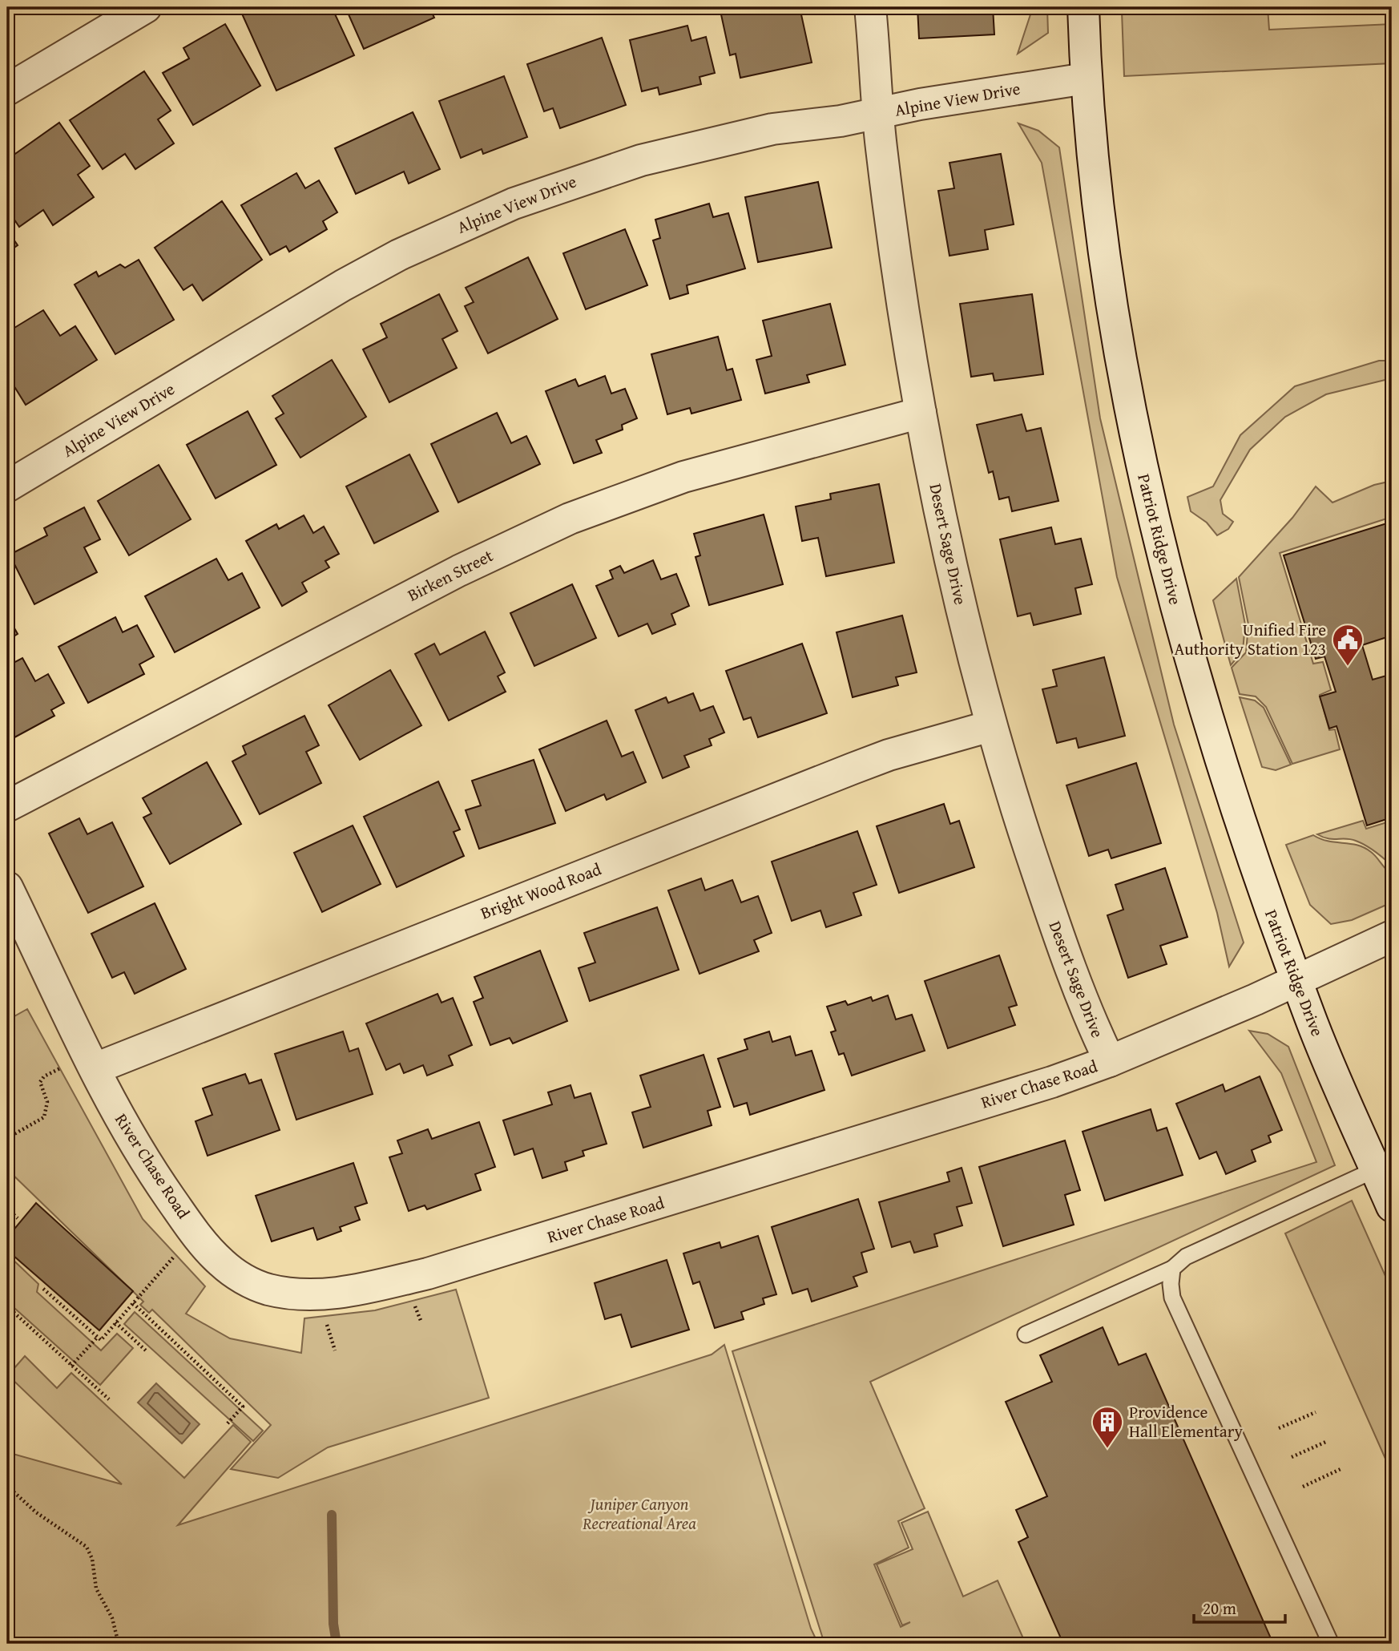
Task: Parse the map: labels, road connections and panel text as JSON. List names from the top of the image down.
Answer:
{
  "streets": {
    "street": [
      "Alpine View Drive",
      "Patriot Ridge Drive",
      "Desert Sage Drive",
      "Birken Street",
      "Bright Wood Road",
      "River Chase Road"
    ]
  },
  "crossings": [
    ["Alpine View Drive", "Patriot Ridge Drive"],
    ["Alpine View Drive", "Desert Sage Drive"],
    ["Patriot Ridge Drive", "River Chase Road"],
    ["Desert Sage Drive", "Birken Street"],
    ["Desert Sage Drive", "Bright Wood Road"],
    ["Desert Sage Drive", "River Chase Road"],
    ["Bright Wood Road", "River Chase Road"]
  ],
  "parks": ["Juniper Canyon Recreational Area"],
  "places": {
    "public building": ["Unified Fire Authority Station 123"],
    "building": ["Providence Hall Elementary"]
  },
  "scale_bar": "20 m"
}
